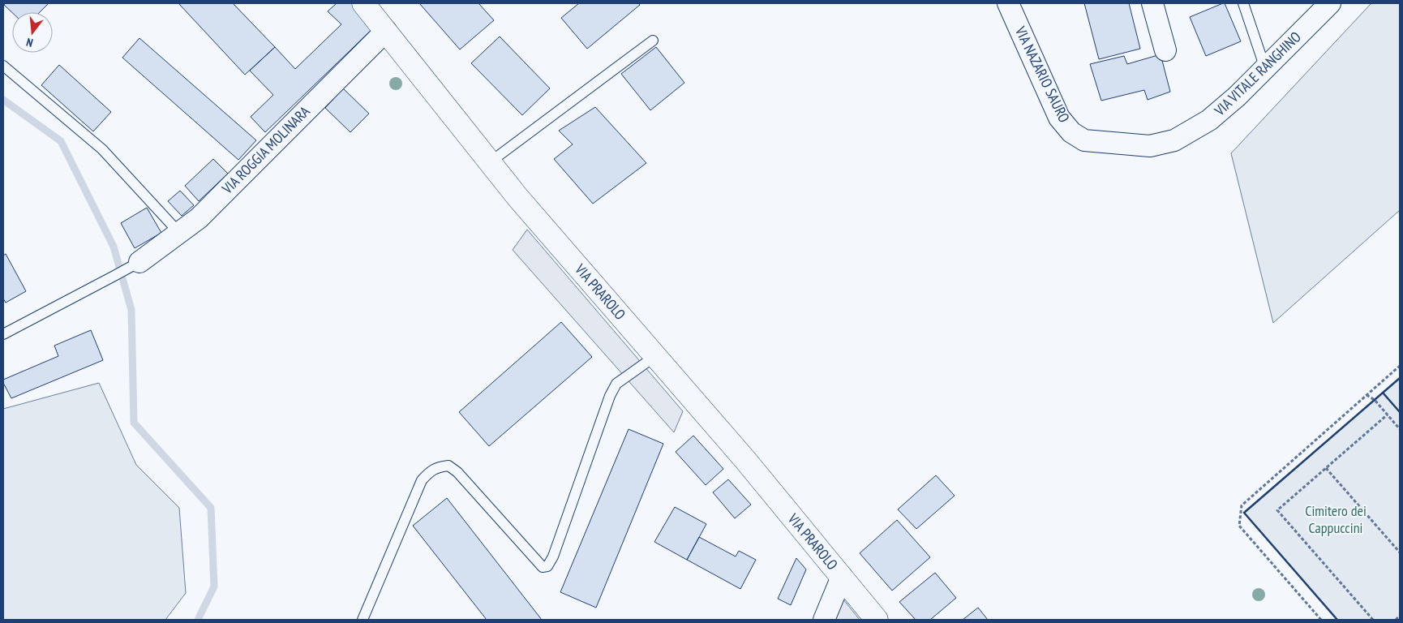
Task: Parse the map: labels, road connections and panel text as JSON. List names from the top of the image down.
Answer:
{
  "streets": {
    "street": [
      "VIA VITALE RANGHINO",
      "VIA NAZARIO SAURO",
      "VIA ROGGIA MOLINARA",
      "VIA PRAROLO"
    ]
  },
  "crossings": [
    ["VIA VITALE RANGHINO", "VIA NAZARIO SAURO"],
    ["VIA ROGGIA MOLINARA", "VIA PRAROLO"]
  ],
  "parks": ["Cimitero dei Cappuccini"],
  "north": "bottom"
}
